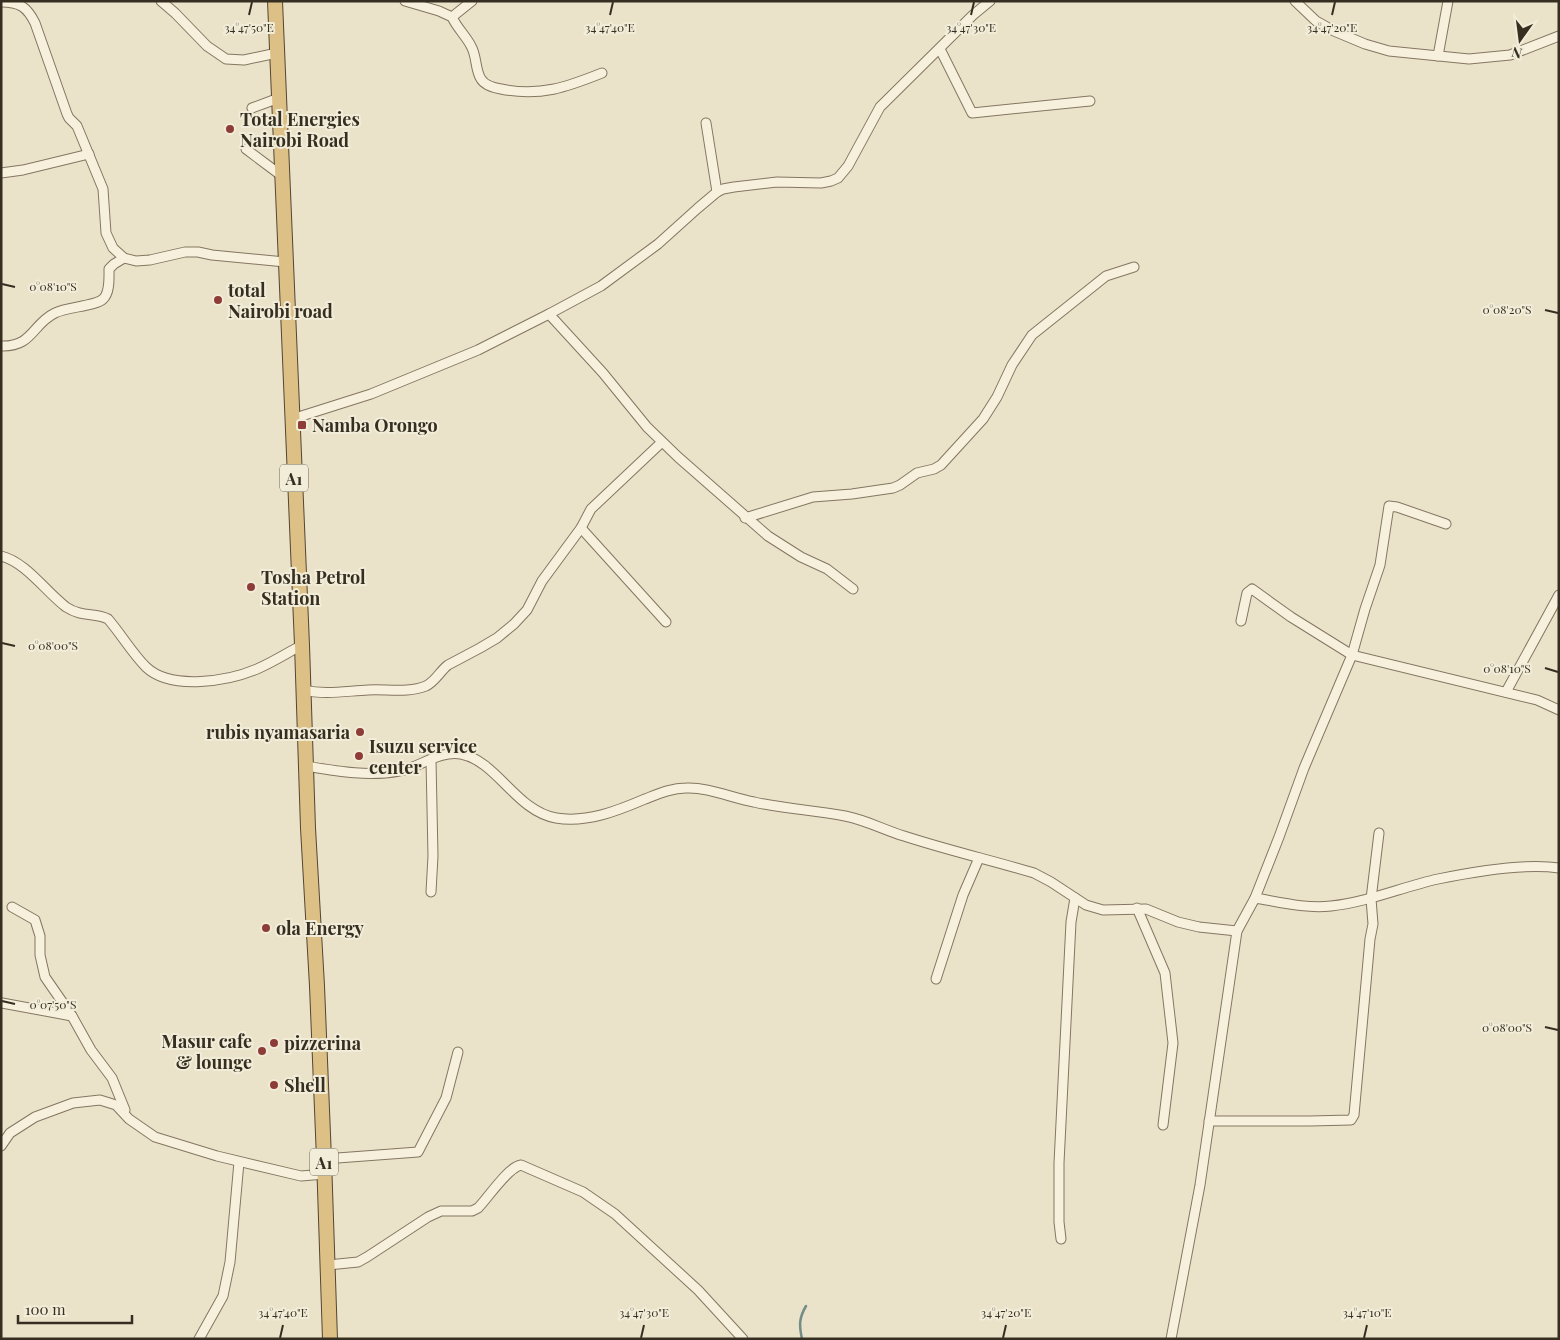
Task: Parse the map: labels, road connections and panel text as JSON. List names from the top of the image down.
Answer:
{
  "streets": {
    "highway": ["A1"]
  },
  "places": {
    "other": [
      "Total Energies Nairobi Road",
      "total Nairobi road",
      "Tosha Petrol Station",
      "rubis nyamasaria",
      "Isuzu service center",
      "ola Energy",
      "pizzerina",
      "Masur cafe & lounge",
      "Shell"
    ],
    "transit": ["Namba Orongo"]
  },
  "scale_bar": "100 m",
  "north": "bottom",
  "coordinates": [
    "34°47'50\"E",
    "34°47'40\"E",
    "34°47'30\"E",
    "34°47'20\"E",
    "0°08'10\"S",
    "0°08'20\"S",
    "0°08'00\"S",
    "0°07'50\"S",
    "34°47'10\"E"
  ]
}
